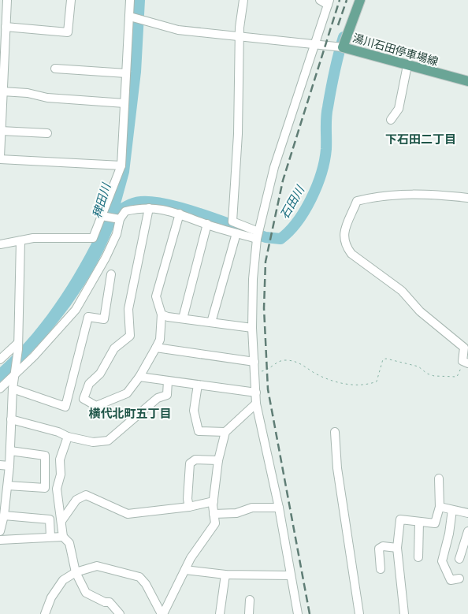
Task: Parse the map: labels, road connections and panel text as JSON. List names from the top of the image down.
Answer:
{
  "streets": {
    "main road": ["湯川石田停車場線"]
  },
  "districts": ["下石田二丁目", "横代北町五丁目"],
  "water": ["稗田川", "石田川"]
}
